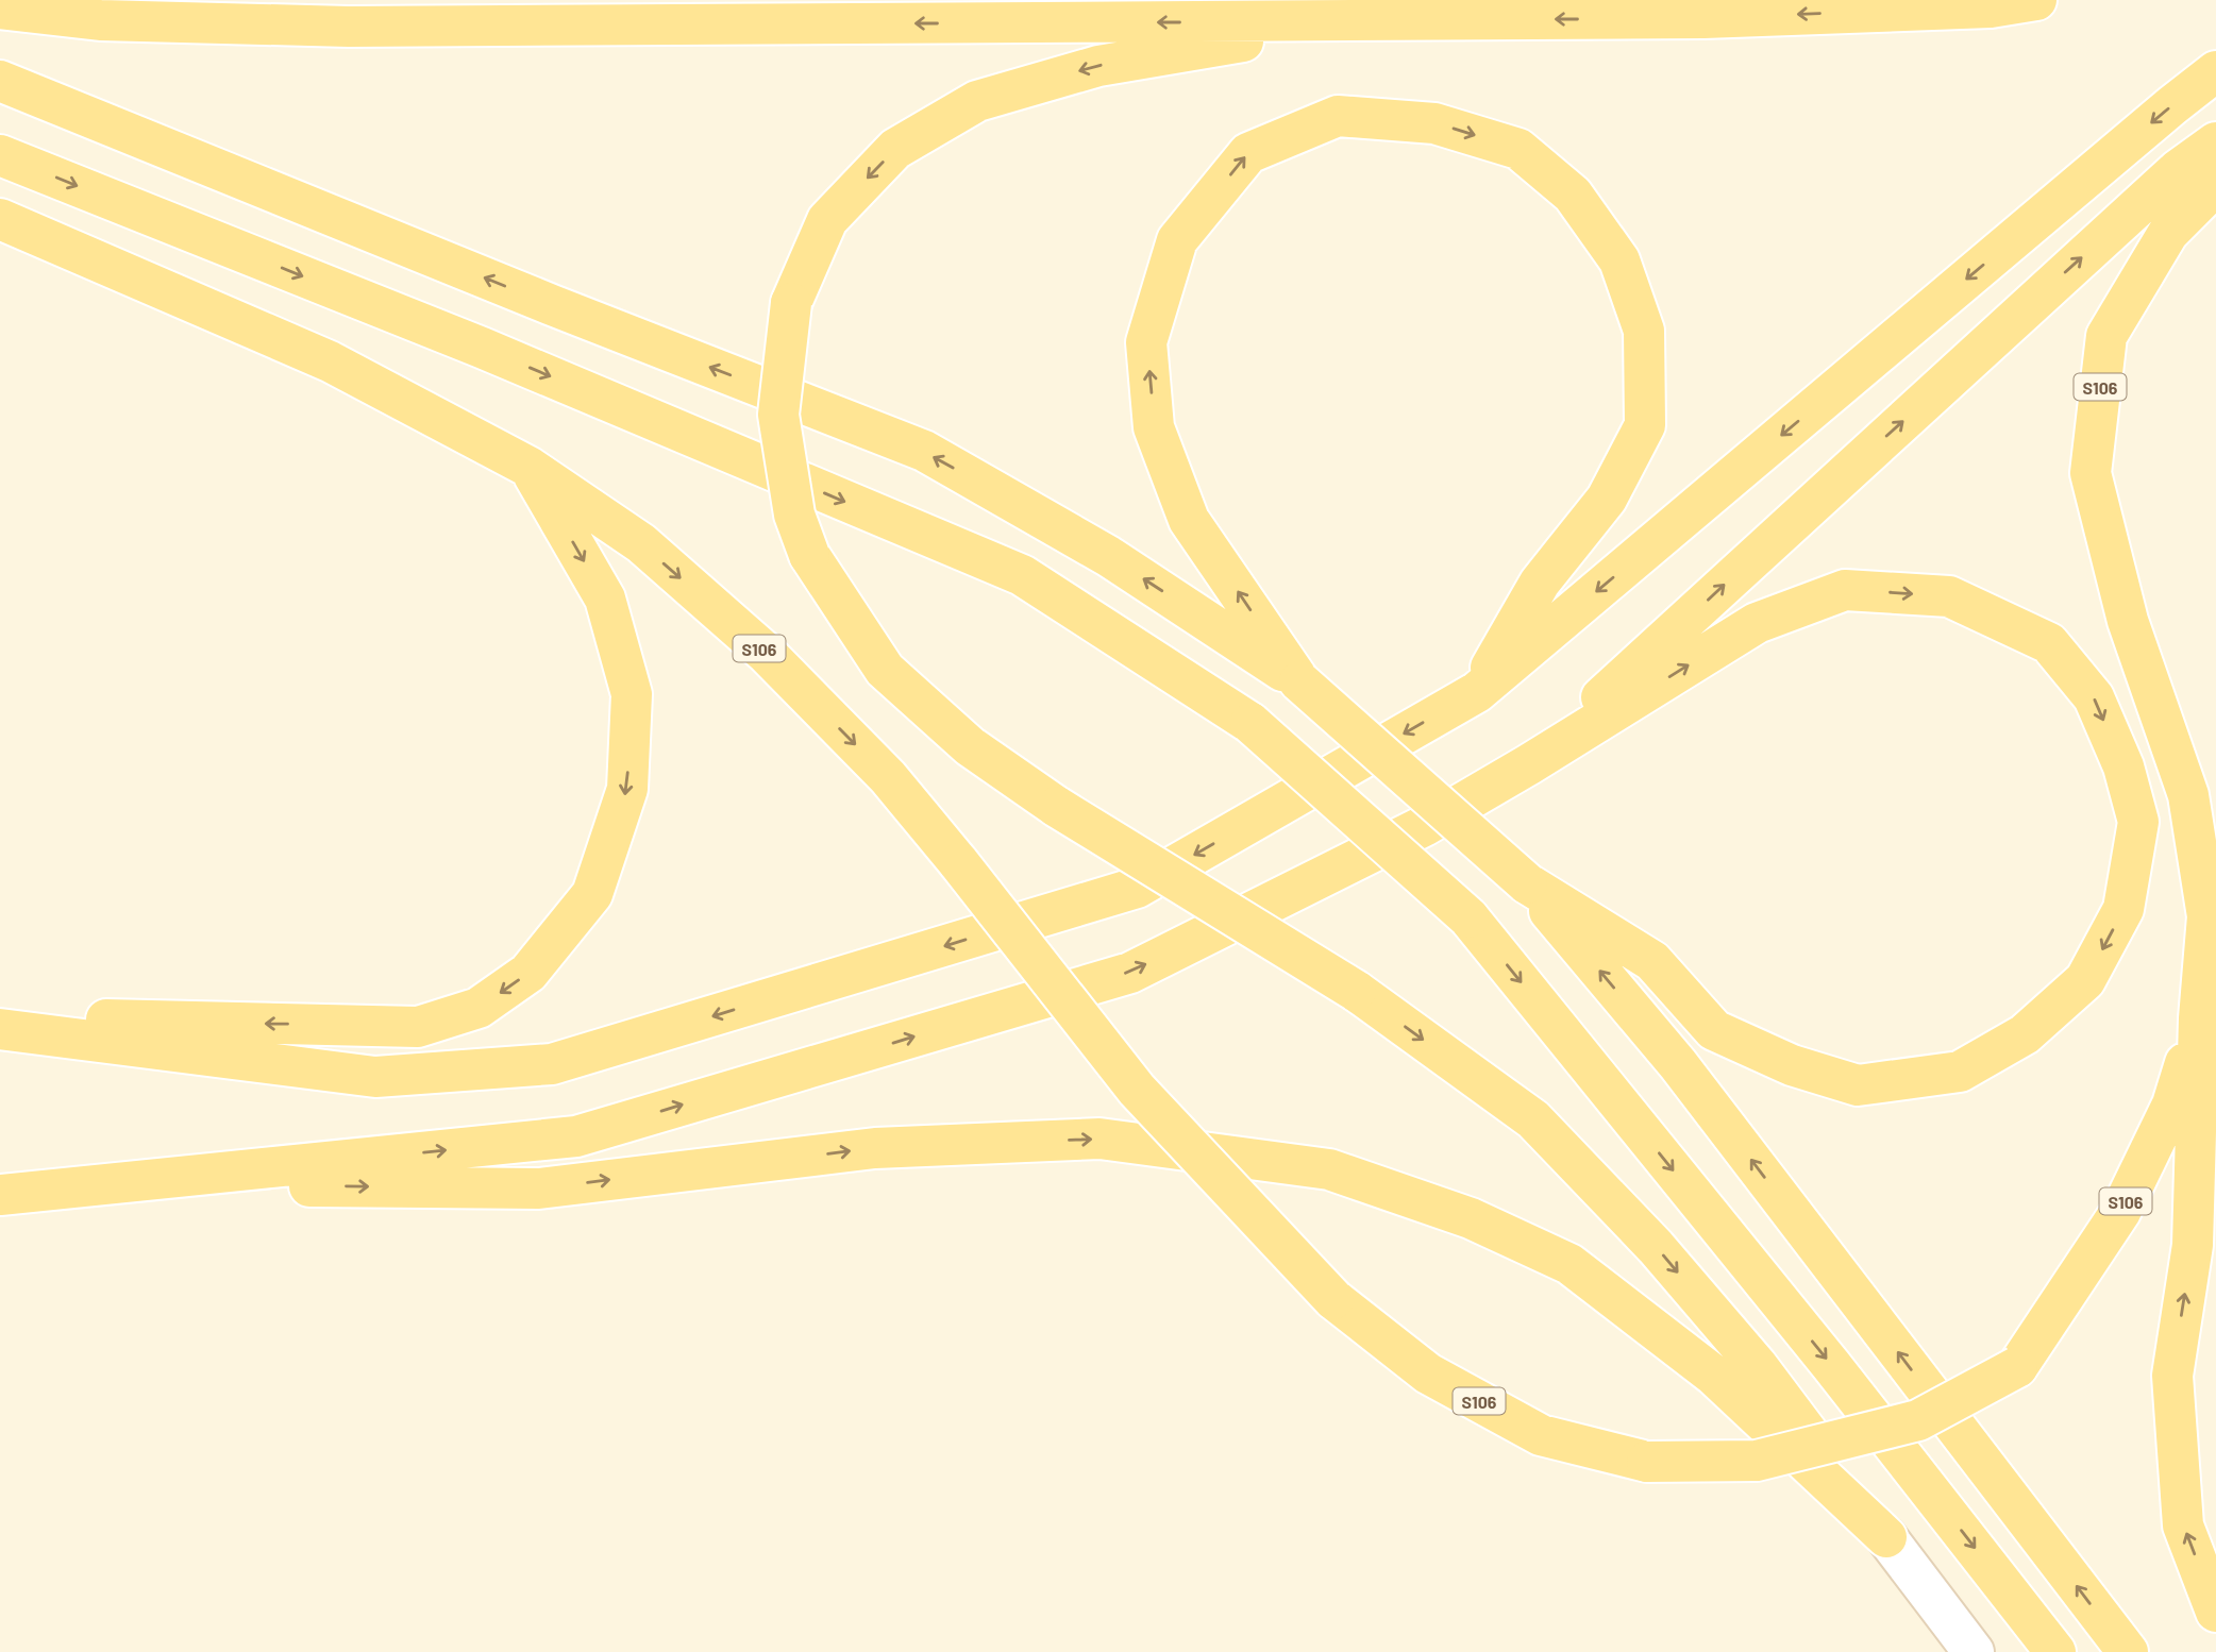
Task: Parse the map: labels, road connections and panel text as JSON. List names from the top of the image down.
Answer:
{
  "streets": {
    "main road": ["S106"]
  }
}
